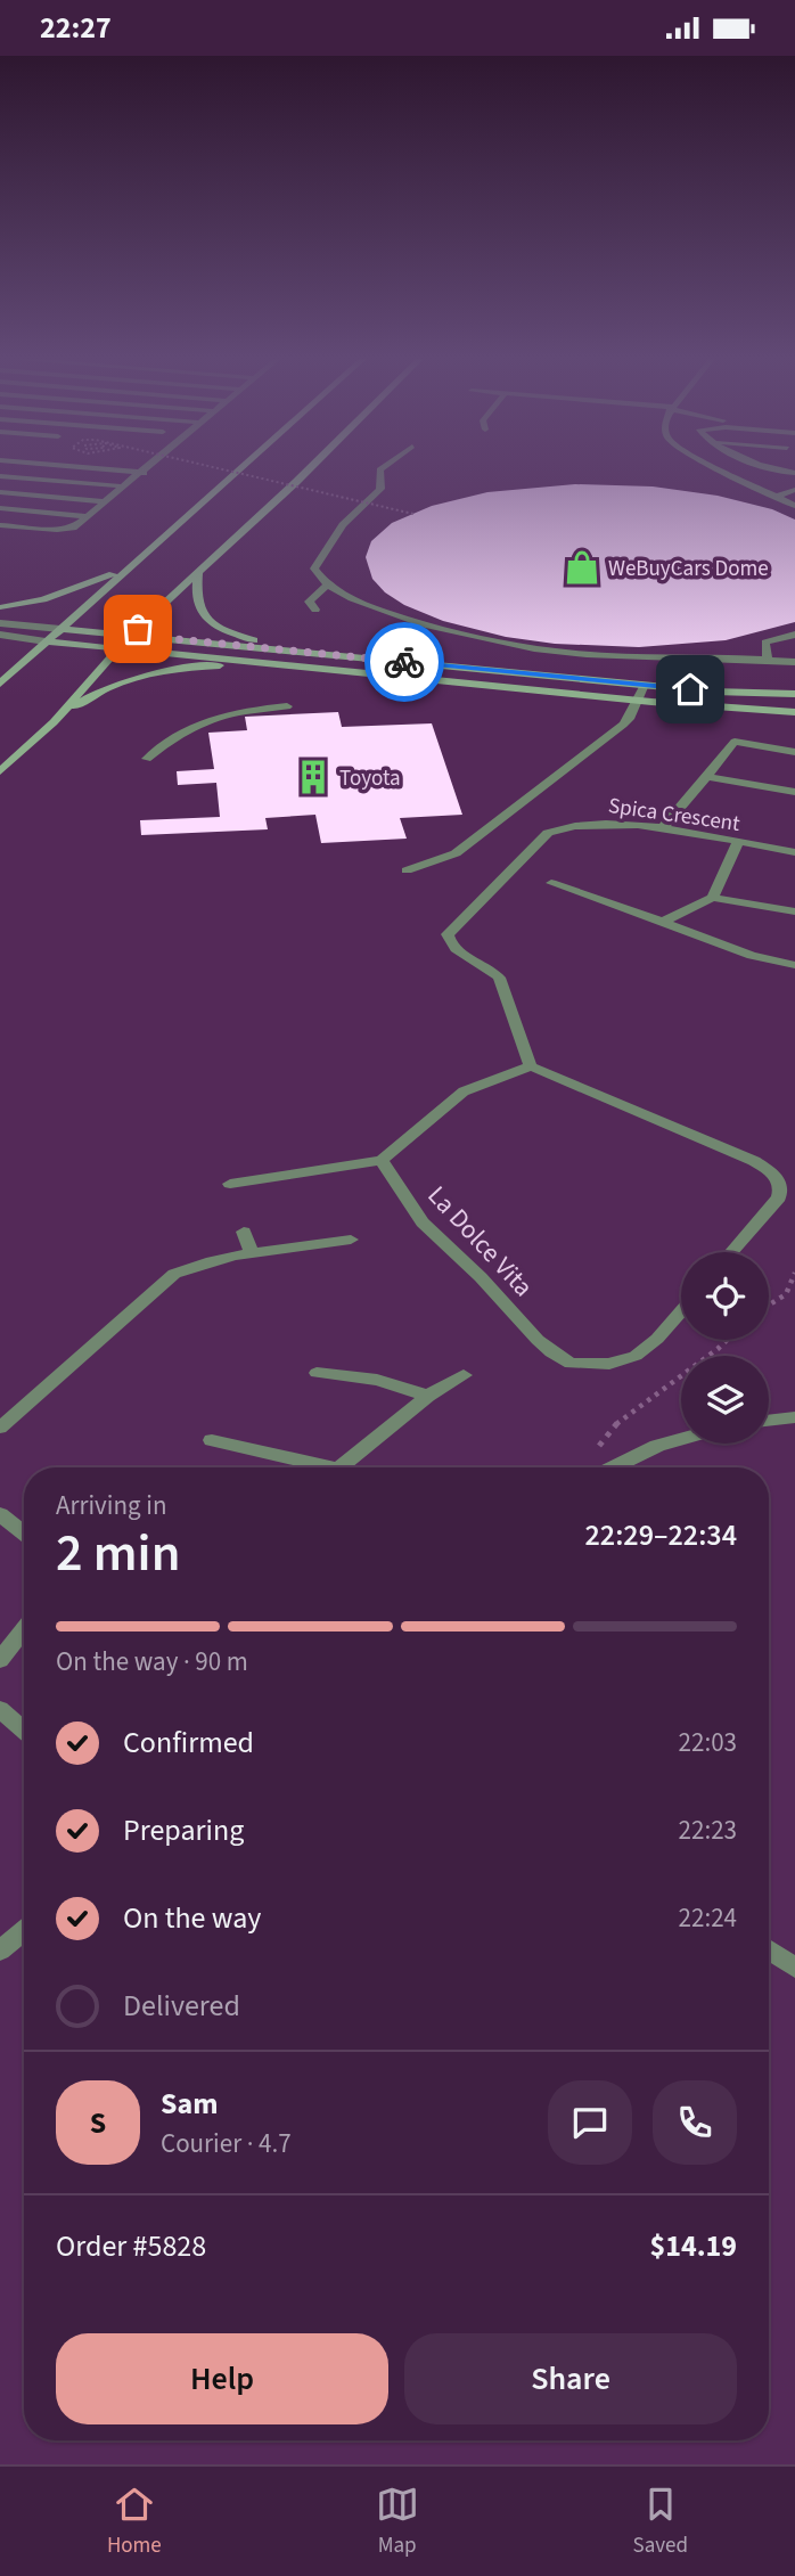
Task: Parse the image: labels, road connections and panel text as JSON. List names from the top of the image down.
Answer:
{
  "streets": {
    "street": ["Spica Crescent", "La Dolce Vita"]
  },
  "places": {
    "shop": ["WeBuyCars Dome"],
    "building": ["Toyota"]
  },
  "page": {
    "status": "22:27",
    "heading": ["2 min", "Arriving in", "22:29–22:34"],
    "panel": [
      "Sam",
      "Courier · 4.7",
      "Order #5828",
      "$14.19"
    ],
    "bar": "On the way · 90 m",
    "list": [
      ["Confirmed", "22:03"],
      ["Preparing", "22:23"],
      ["On the way", "22:24"],
      "Delivered"
    ],
    "round": "S",
    "buttons": ["Help", "Share"],
    "tabs": ["Home", "Map", "Saved"]
  }
}
